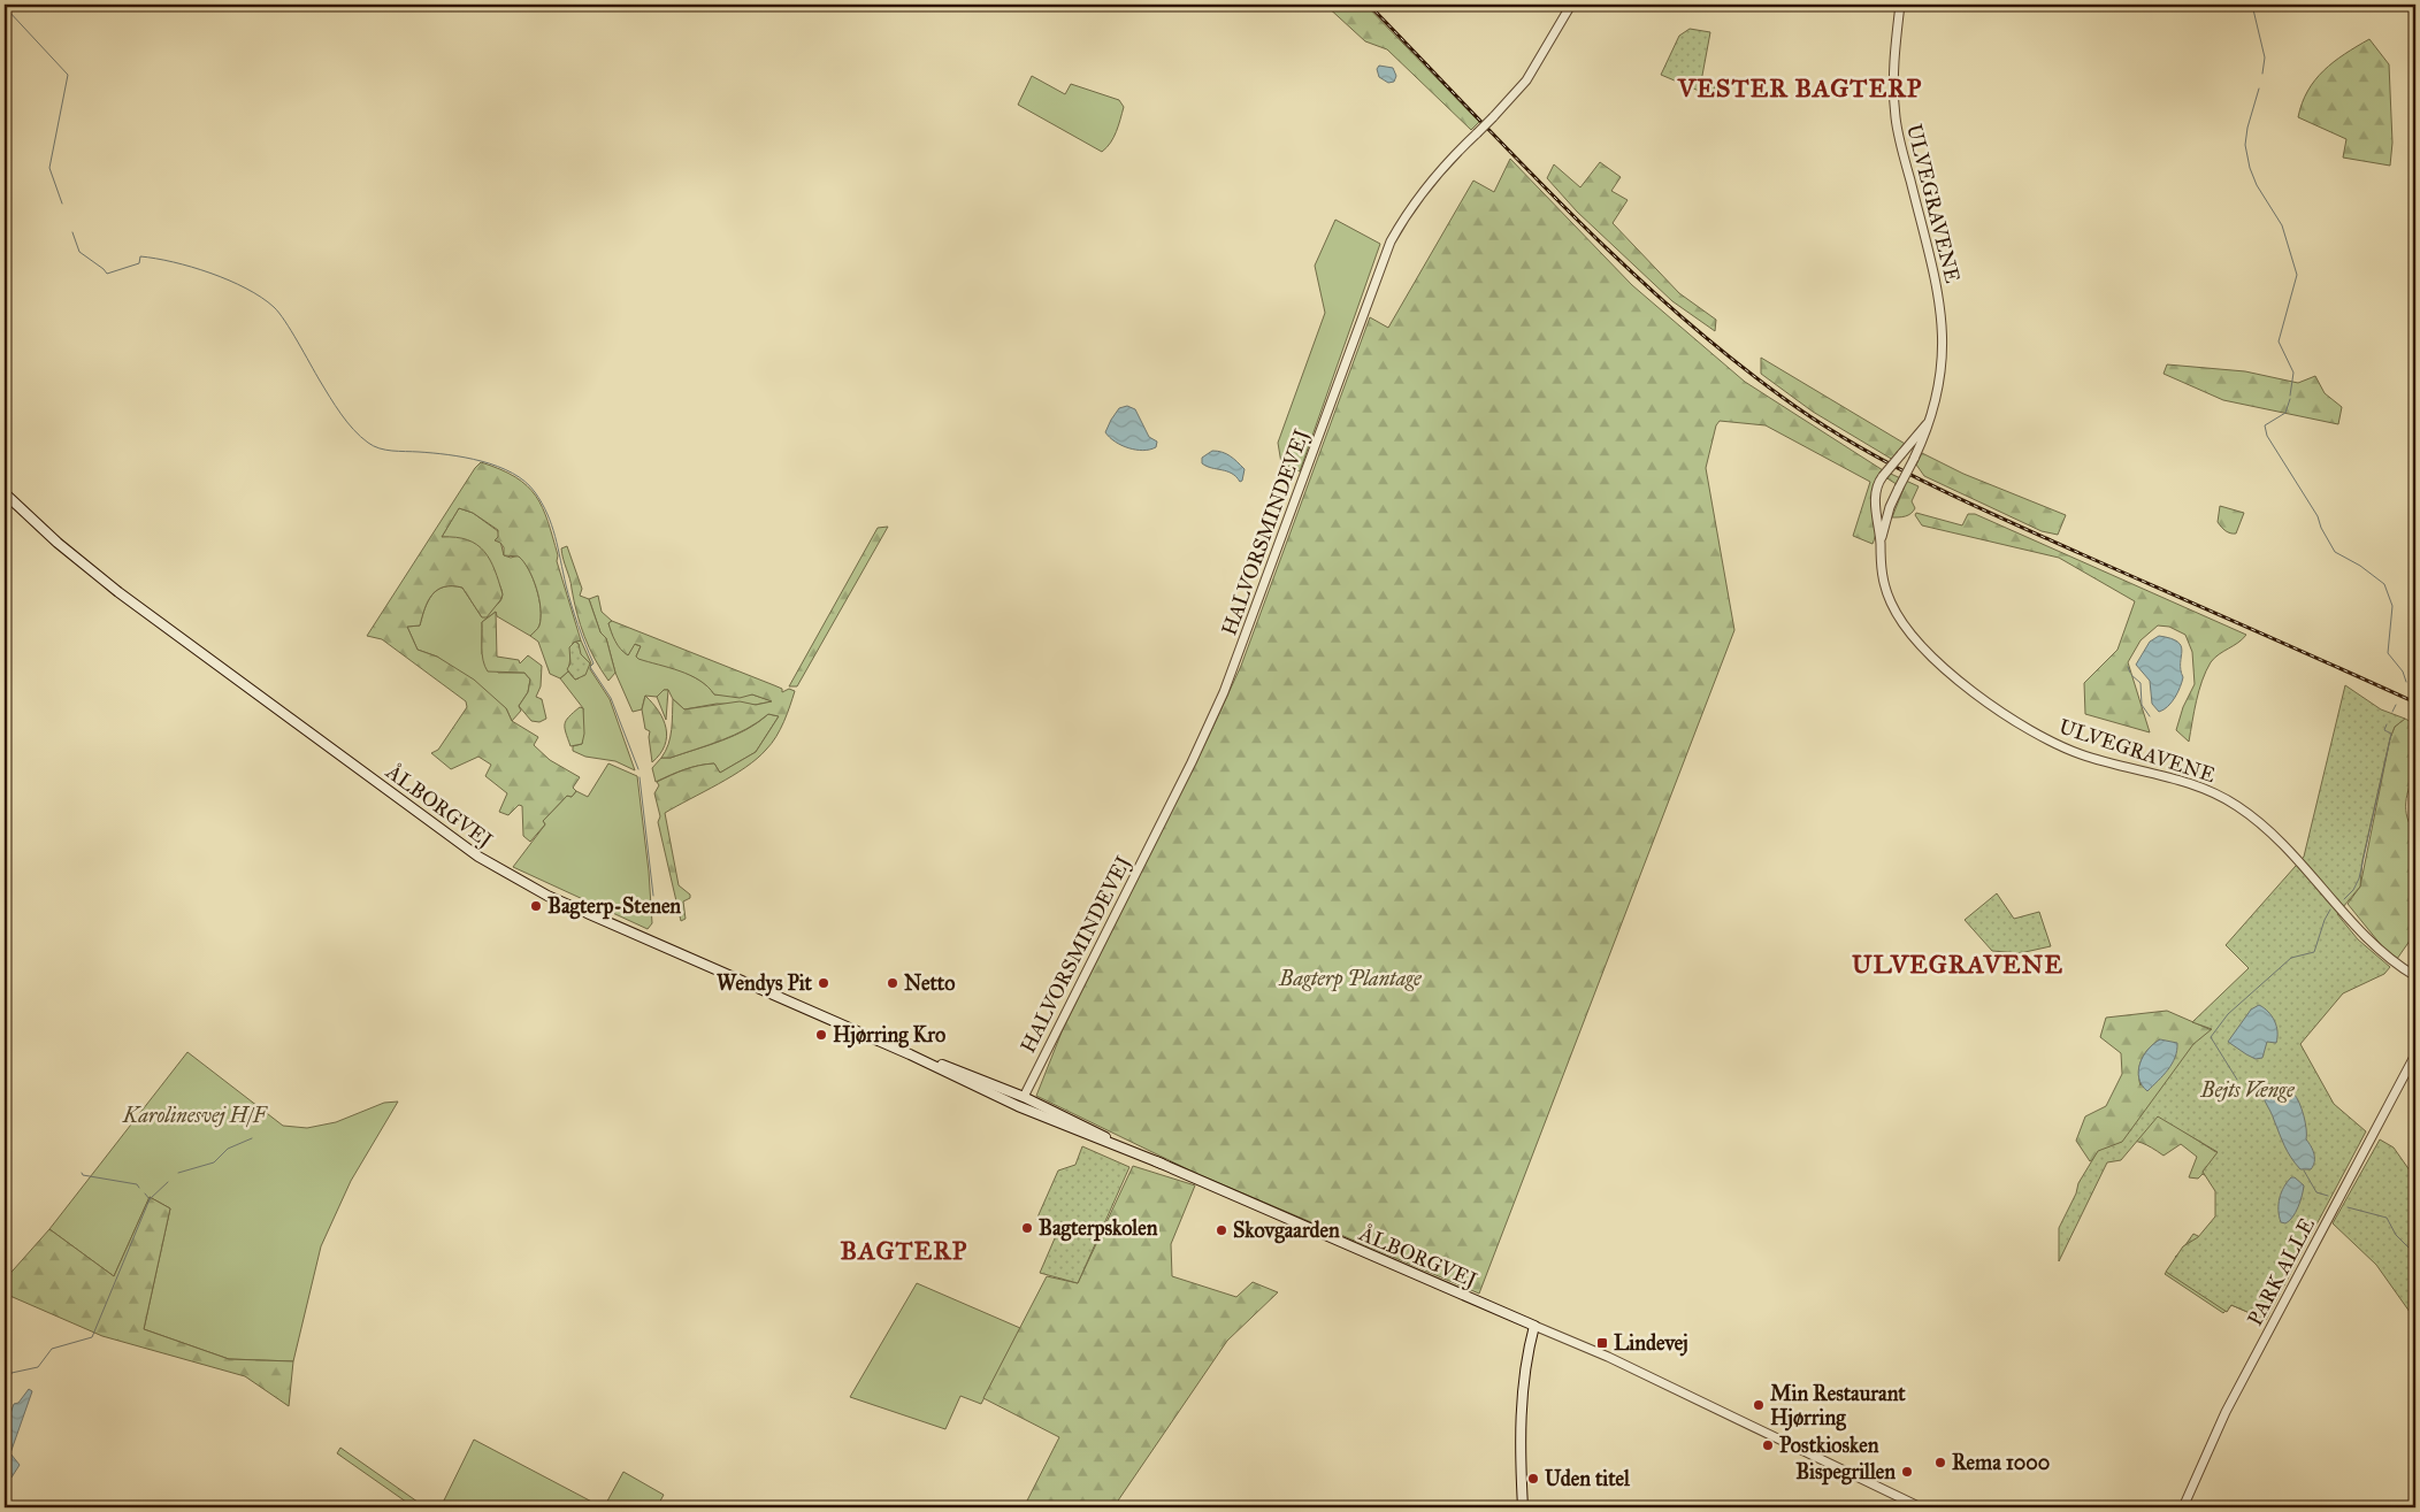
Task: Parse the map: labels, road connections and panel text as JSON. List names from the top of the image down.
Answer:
{
  "streets": {
    "main road": ["ÅLBORGVEJ"],
    "street": ["ULVEGRAVENE", "HALVORSMINDEVEJ", "PARK ALLE"]
  },
  "crossings": [
    ["HALVORSMINDEVEJ", "ÅLBORGVEJ"]
  ],
  "districts": ["VESTER BAGTERP", "ULVEGRAVENE", "BAGTERP"],
  "parks": ["Bagterp Plantage", "Bejts Vænge", "Karolinesvej H/F"],
  "places": {
    "other": [
      "Bagterp-Stenen",
      "Wendys Pit",
      "Netto",
      "Hjørring Kro",
      "Bagterpskolen",
      "Skovgaarden",
      "Min Restaurant Hjørring",
      "Postkiosken",
      "Rema 1000",
      "Bispegrillen",
      "Uden titel"
    ],
    "transit": ["Lindevej"]
  }
}
